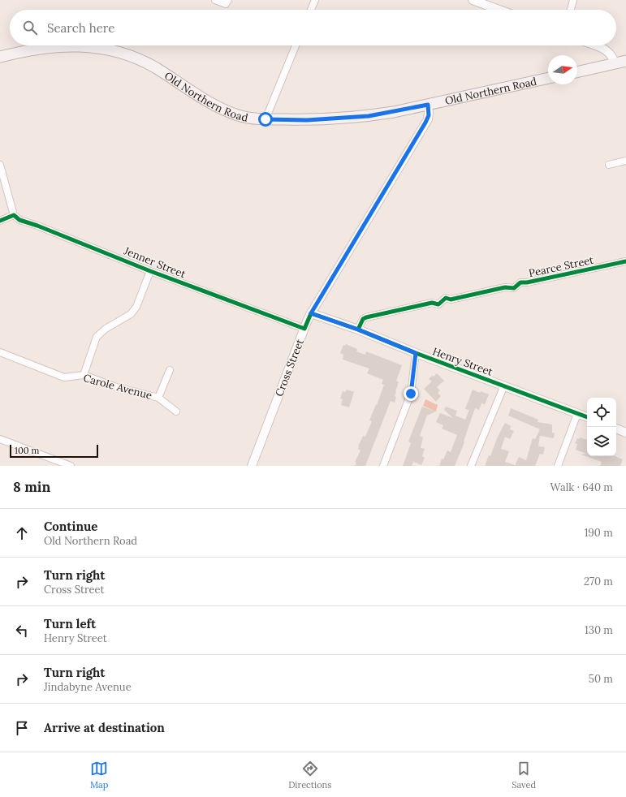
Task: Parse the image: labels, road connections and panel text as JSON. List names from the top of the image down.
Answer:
{
  "streets": {
    "main road": ["Old Northern Road"],
    "street": [
      "Jenner Street",
      "Pearce Street",
      "Henry Street",
      "Cross Street",
      "Carole Avenue"
    ]
  },
  "crossings": [
    ["Old Northern Road", "Cross Street"],
    ["Jenner Street", "Cross Street"],
    ["Pearce Street", "Henry Street"],
    ["Henry Street", "Cross Street"]
  ],
  "scale_bar": "100 m",
  "north": "right",
  "page": {
    "search": "Search here",
    "scale": "100 m",
    "heading": ["8 min", "Walk · 640 m"],
    "list": [
      ["Continue", "Old Northern Road", "190 m"],
      ["Turn right", "Cross Street", "270 m"],
      ["Turn left", "Henry Street", "130 m"],
      ["Turn right", "Jindabyne Avenue", "50 m"],
      "Arrive at destination"
    ],
    "nav": ["Map", "Directions", "Saved"]
  }
}
